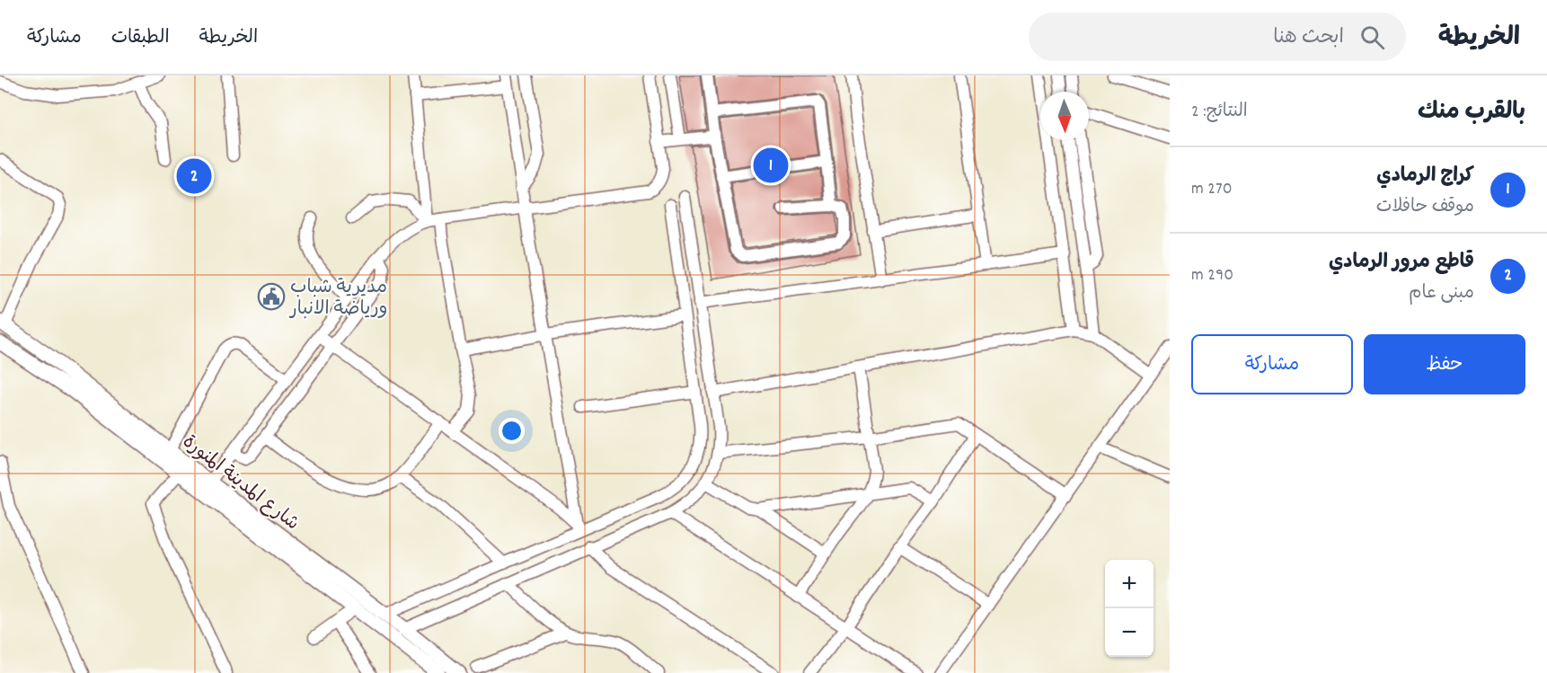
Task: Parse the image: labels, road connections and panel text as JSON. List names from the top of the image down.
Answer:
{
  "streets": {
    "main road": ["شارع المدينة المنورة"]
  },
  "places": {
    "public building": ["مديرية شباب ورياضة الانبار"]
  },
  "north": "bottom",
  "page": {
    "header": "الخريطة",
    "search": "ابحث هنا",
    "nav": ["الخريطة", "الطبقات", "مشاركة"],
    "heading": ["بالقرب منك", "النتائج: 2"],
    "list": [
      {
        "mark": "1",
        "name": "كراج الرمادي",
        "note": "موقف حافلات",
        "value": "270 m"
      },
      {
        "mark": "2",
        "name": "قاطع مرور الرمادي",
        "note": "مبنى عام",
        "value": "290 m"
      }
    ],
    "pins": ["1", "2"],
    "buttons": ["حفظ", "مشاركة"],
    "map_buttons": ["+", "−"]
  }
}
